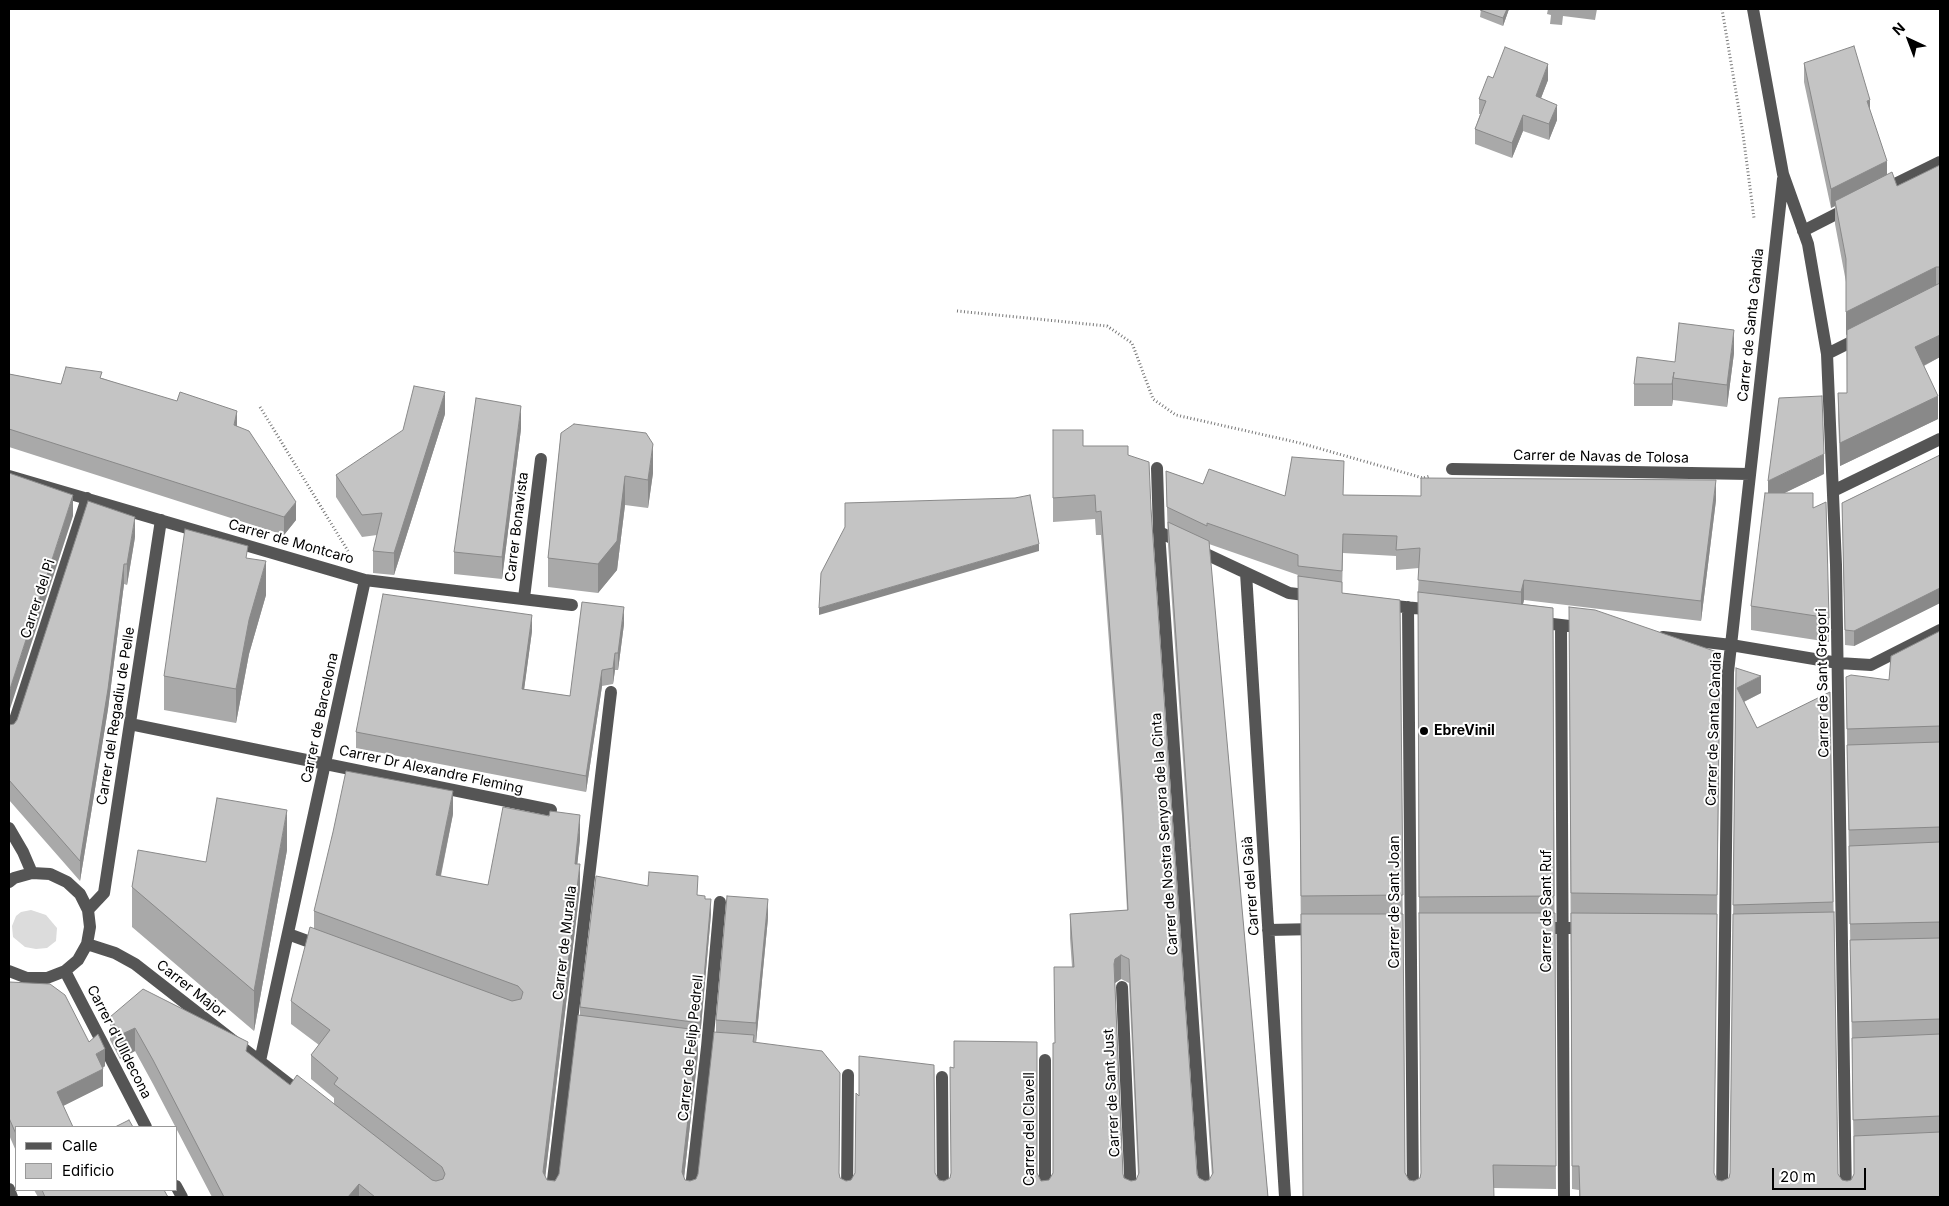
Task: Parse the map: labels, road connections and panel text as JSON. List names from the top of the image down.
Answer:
{
  "streets": {
    "street": [
      "Carrer de Santa Càndia",
      "Carrer de Navas de Tolosa",
      "Carrer Bonavista",
      "Carrer de Montcaro",
      "Carrer del Pi",
      "Carrer de Sant Gregori",
      "Carrer del Regadiu de Pelle",
      "Carrer de Barcelona",
      "Carrer Dr Alexandre Fleming",
      "Carrer de Nostra Senyora de la Cinta",
      "Carrer del Gaià",
      "Carrer de Sant Joan",
      "Carrer de Sant Ruf",
      "Carrer de Muralla",
      "Carrer Major",
      "Carrer d'Ulldecona",
      "Carrer de Felip Pedrell",
      "Carrer de Sant Just",
      "Carrer del Clavell"
    ]
  },
  "crossings": [
    ["Carrer de Santa Càndia", "Carrer de Navas de Tolosa"],
    ["Carrer de Santa Càndia", "Carrer de Sant Gregori"],
    ["Carrer Bonavista", "Carrer de Montcaro"],
    ["Carrer de Montcaro", "Carrer del Pi"],
    ["Carrer de Montcaro", "Carrer del Regadiu de Pelle"],
    ["Carrer de Montcaro", "Carrer de Barcelona"],
    ["Carrer del Regadiu de Pelle", "Carrer Dr Alexandre Fleming"],
    ["Carrer de Barcelona", "Carrer Dr Alexandre Fleming"],
    ["Carrer de Barcelona", "Carrer Major"]
  ],
  "places": ["EbreVinil"],
  "legend": ["Calle", "Edificio"],
  "scale_bar": "20 m",
  "north": "top left"
}
